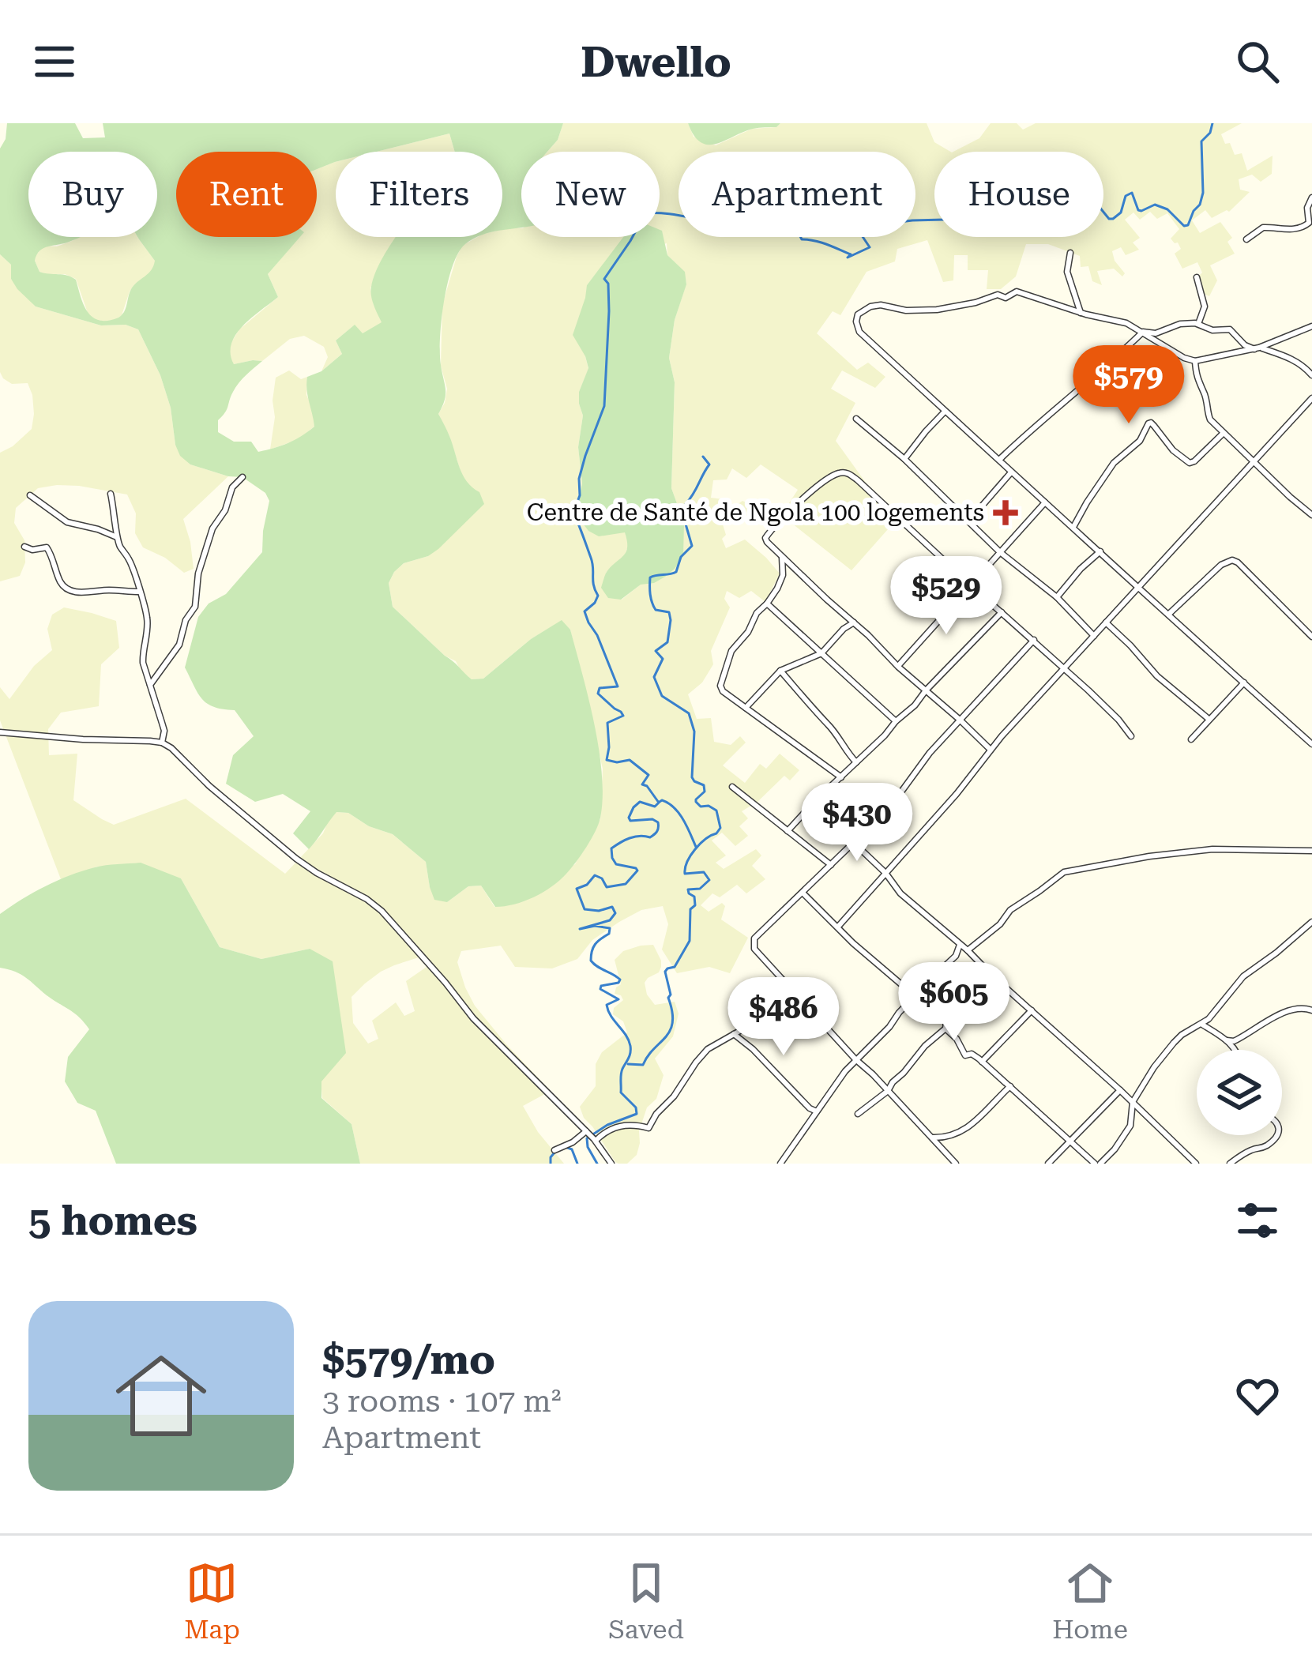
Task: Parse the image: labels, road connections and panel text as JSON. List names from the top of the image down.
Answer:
{
  "places": {
    "health": ["Centre de Santé de Ngola 100 logements"]
  },
  "page": {
    "header": "Dwello",
    "chip": [
      "Buy",
      "Rent",
      "Filters",
      "New",
      "Apartment",
      "House"
    ],
    "price": [
      "$579",
      "$529",
      "$430",
      "$605",
      "$486"
    ],
    "heading": "5 homes",
    "list": [
      {
        "name": "$579/mo",
        "note": "3 rooms · 107 m² · Apartment"
      }
    ],
    "tabs": ["Map", "Saved", "Home"]
  }
}
